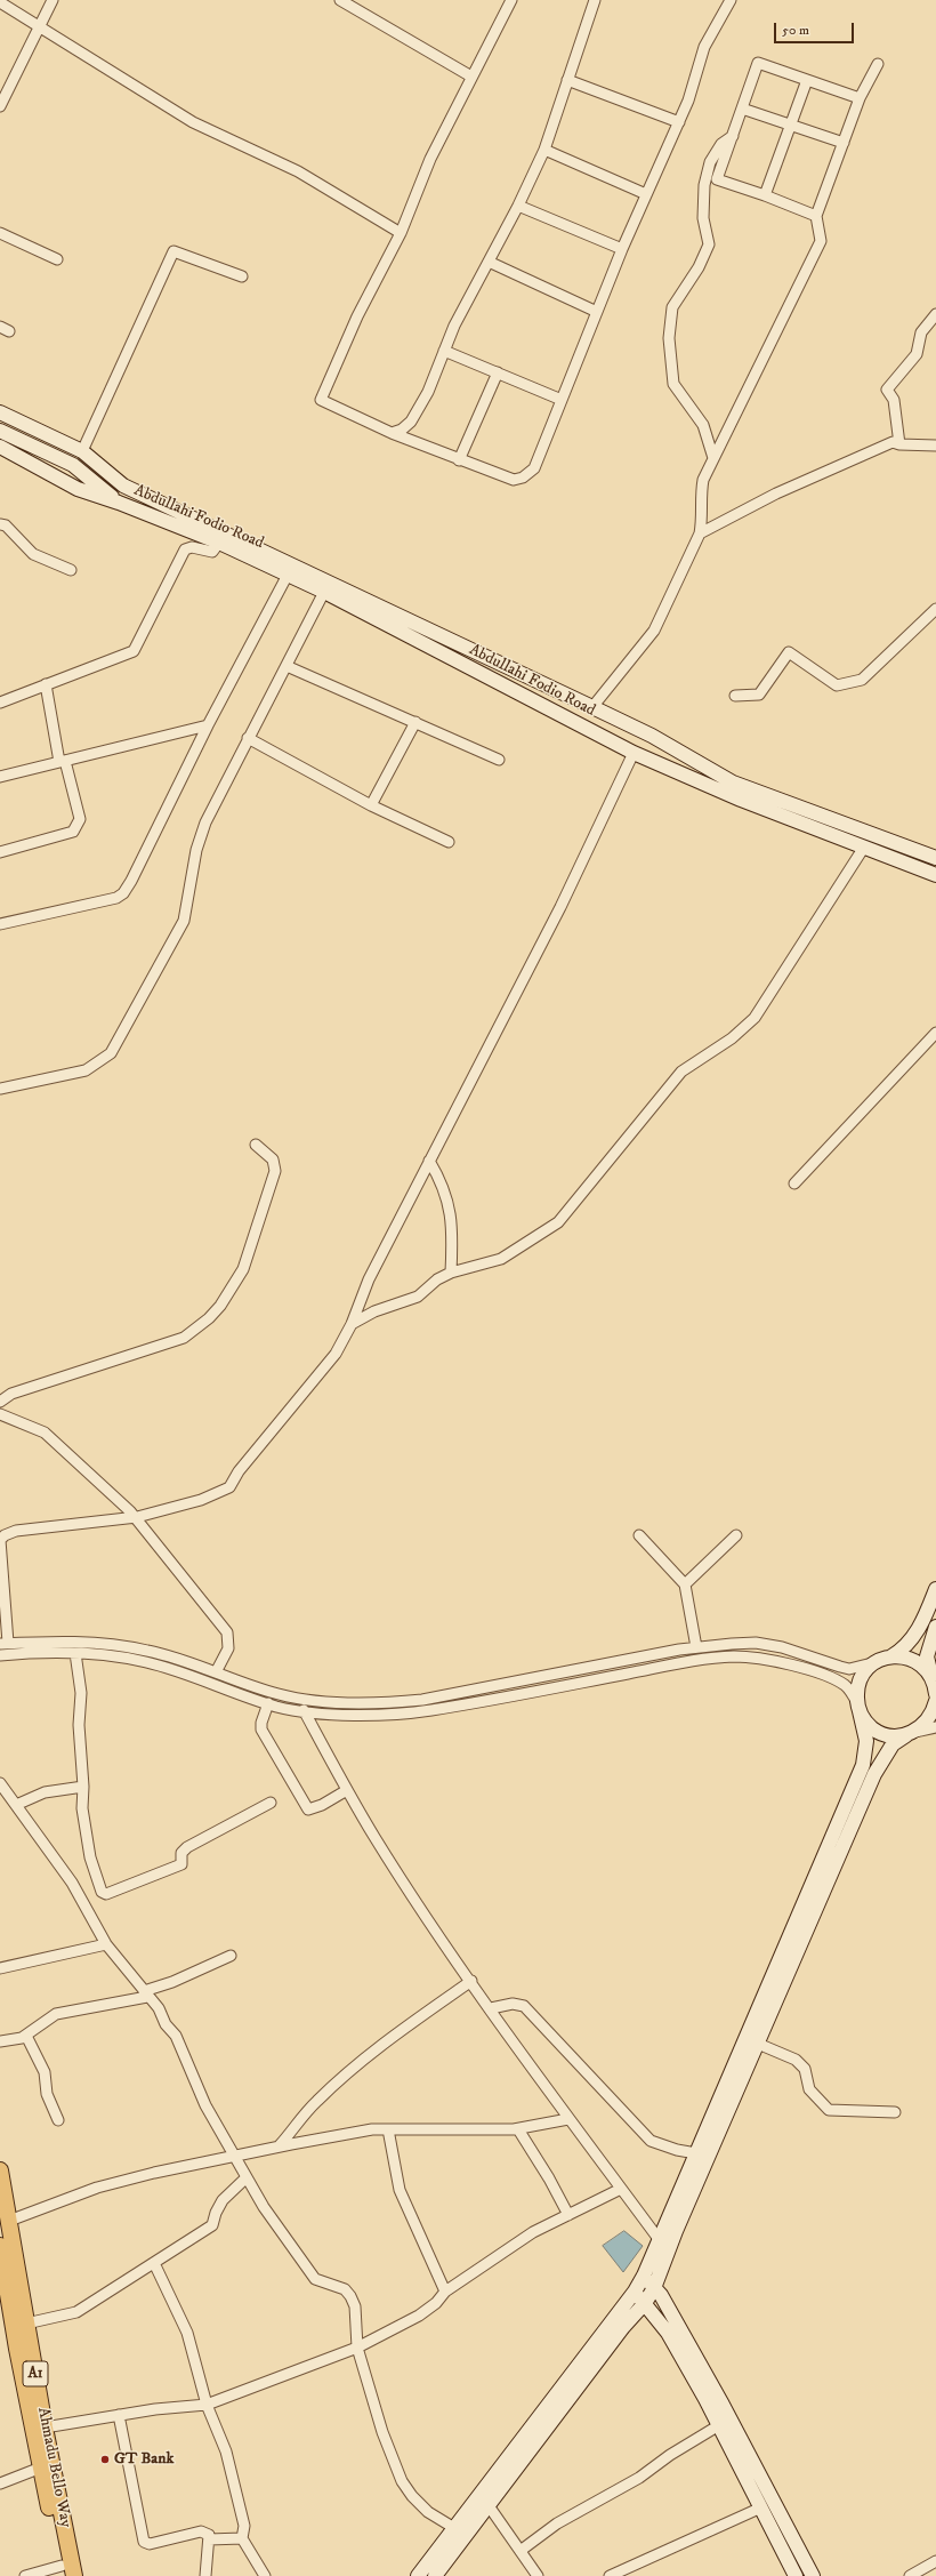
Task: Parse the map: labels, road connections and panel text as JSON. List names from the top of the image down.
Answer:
{
  "streets": {
    "highway": ["A1", "Ahmadu Bello Way"],
    "main road": ["Abdullahi Fodio Road"]
  },
  "places": ["GT Bank"],
  "scale_bar": "50 m"
}
